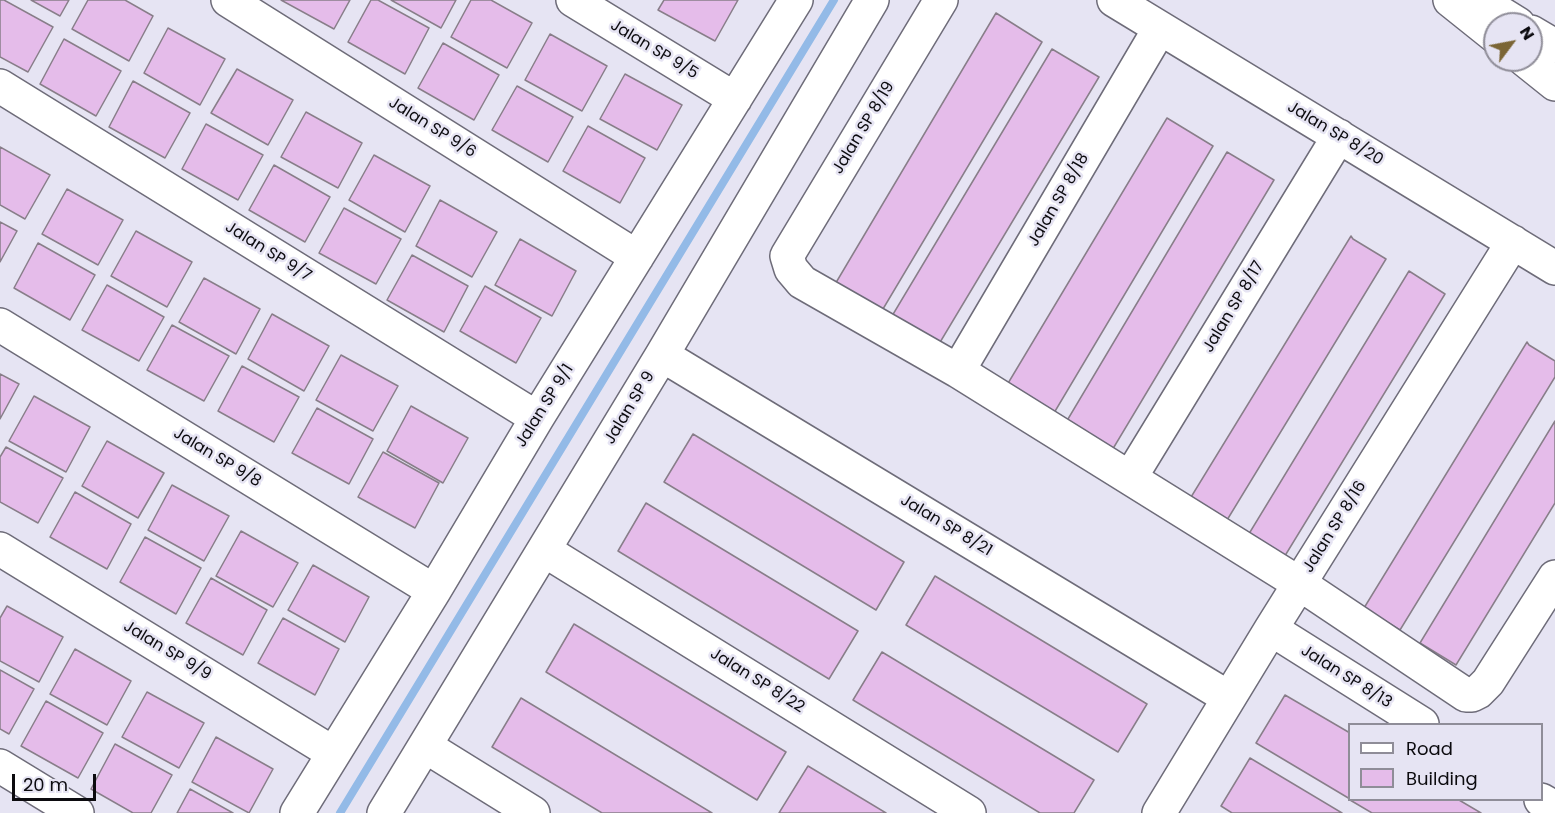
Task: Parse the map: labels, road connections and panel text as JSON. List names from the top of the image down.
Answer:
{
  "streets": {
    "main road": [
      "Jalan SP 9/5",
      "Jalan SP 9/6",
      "Jalan SP 8/19",
      "Jalan SP 8/20",
      "Jalan SP 8/18",
      "Jalan SP 9/7",
      "Jalan SP 8/17",
      "Jalan SP 9/1",
      "Jalan SP 9",
      "Jalan SP 9/8",
      "Jalan SP 8/21",
      "Jalan SP 8/16",
      "Jalan SP 9/9",
      "Jalan SP 8/13",
      "Jalan SP 8/22"
    ]
  },
  "crossings": [
    ["Jalan SP 9/5", "Jalan SP 9/1"],
    ["Jalan SP 9/6", "Jalan SP 9/1"],
    ["Jalan SP 8/19", "Jalan SP 8/18"],
    ["Jalan SP 8/20", "Jalan SP 8/18"],
    ["Jalan SP 8/20", "Jalan SP 8/17"],
    ["Jalan SP 8/20", "Jalan SP 8/16"],
    ["Jalan SP 9/7", "Jalan SP 9/1"],
    ["Jalan SP 9/1", "Jalan SP 9/8"],
    ["Jalan SP 9/1", "Jalan SP 9/9"],
    ["Jalan SP 9", "Jalan SP 8/21"],
    ["Jalan SP 9", "Jalan SP 8/22"],
    ["Jalan SP 8/21", "Jalan SP 8/16"],
    ["Jalan SP 8/16", "Jalan SP 8/13"]
  ],
  "legend": ["Road", "Building"],
  "scale_bar": "20 m",
  "north": "top right"
}
